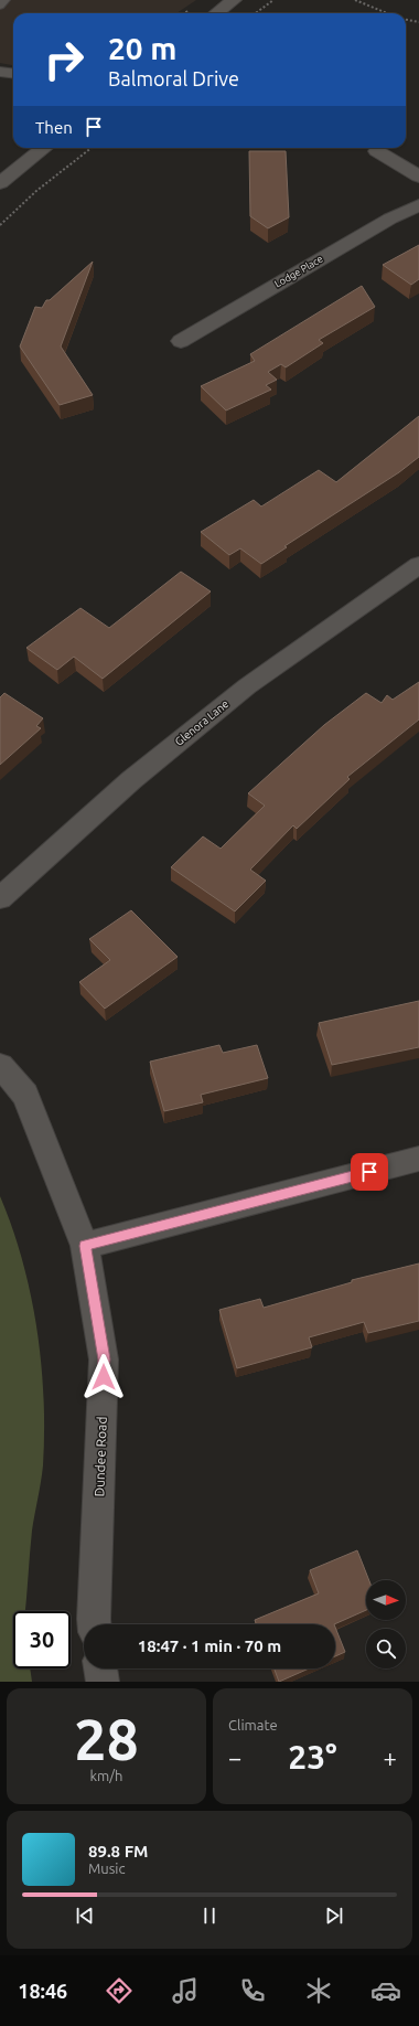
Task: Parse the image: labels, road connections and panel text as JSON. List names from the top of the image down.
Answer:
{
  "streets": {
    "street": ["Lodge Place", "Glenora Lane", "Dundee Road"]
  },
  "north": "right",
  "page": {
    "turn": ["20 m", "Balmoral Drive"],
    "then": "Then",
    "limit": "30",
    "trip": "18:47 · 1 min · 70 m",
    "tile": [
      ["28", "km/h"],
      "Climate"
    ],
    "heat": ["−", "23°", "+"],
    "song": ["89.8 FM", "Music"],
    "tabs": "18:46"
  }
}
